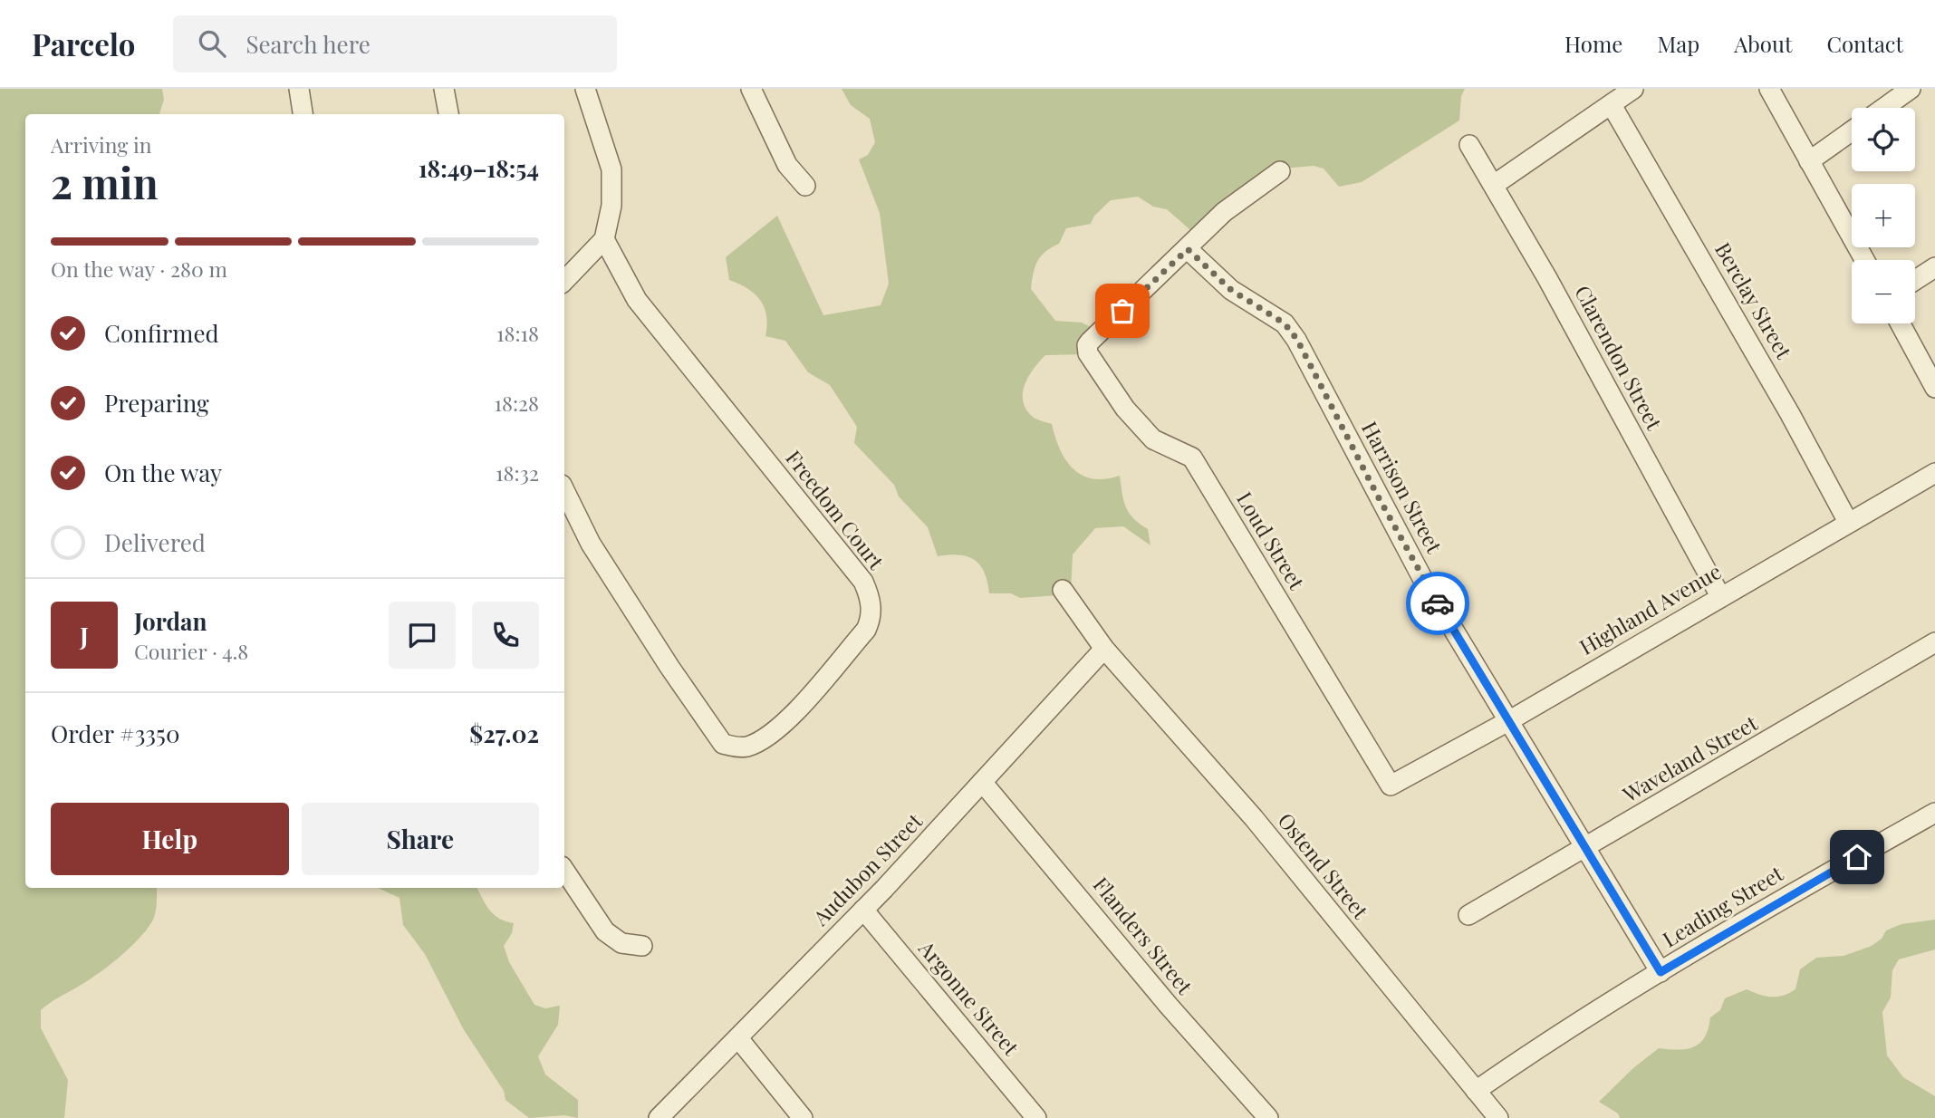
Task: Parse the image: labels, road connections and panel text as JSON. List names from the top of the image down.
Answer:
{
  "streets": {
    "street": [
      "Berclay Street",
      "Clarendon Street",
      "Harrison Street",
      "Freedom Court",
      "Loud Street",
      "Highland Avenue",
      "Waveland Street",
      "Ostend Street",
      "Audubon Street",
      "Leading Street",
      "Flanders Street",
      "Argonne Street"
    ]
  },
  "crossings": [
    ["Berclay Street", "Highland Avenue"],
    ["Clarendon Street", "Highland Avenue"],
    ["Harrison Street", "Loud Street"],
    ["Harrison Street", "Highland Avenue"],
    ["Harrison Street", "Waveland Street"],
    ["Harrison Street", "Leading Street"],
    ["Loud Street", "Highland Avenue"],
    ["Ostend Street", "Audubon Street"],
    ["Ostend Street", "Leading Street"],
    ["Audubon Street", "Flanders Street"],
    ["Audubon Street", "Argonne Street"]
  ],
  "page": {
    "header": "Parcelo",
    "search": "Search here",
    "nav": [
      "Home",
      "Map",
      "About",
      "Contact"
    ],
    "map_buttons": ["+", "−"],
    "heading": ["2 min", "Arriving in", "18:49–18:54"],
    "panel": [
      "Jordan",
      "Courier · 4.8",
      "Order #3350",
      "$27.02"
    ],
    "bar": "On the way · 280 m",
    "list": [
      ["Confirmed", "18:18"],
      ["Preparing", "18:28"],
      ["On the way", "18:32"],
      "Delivered"
    ],
    "round": "J",
    "buttons": ["Help", "Share"]
  }
}
